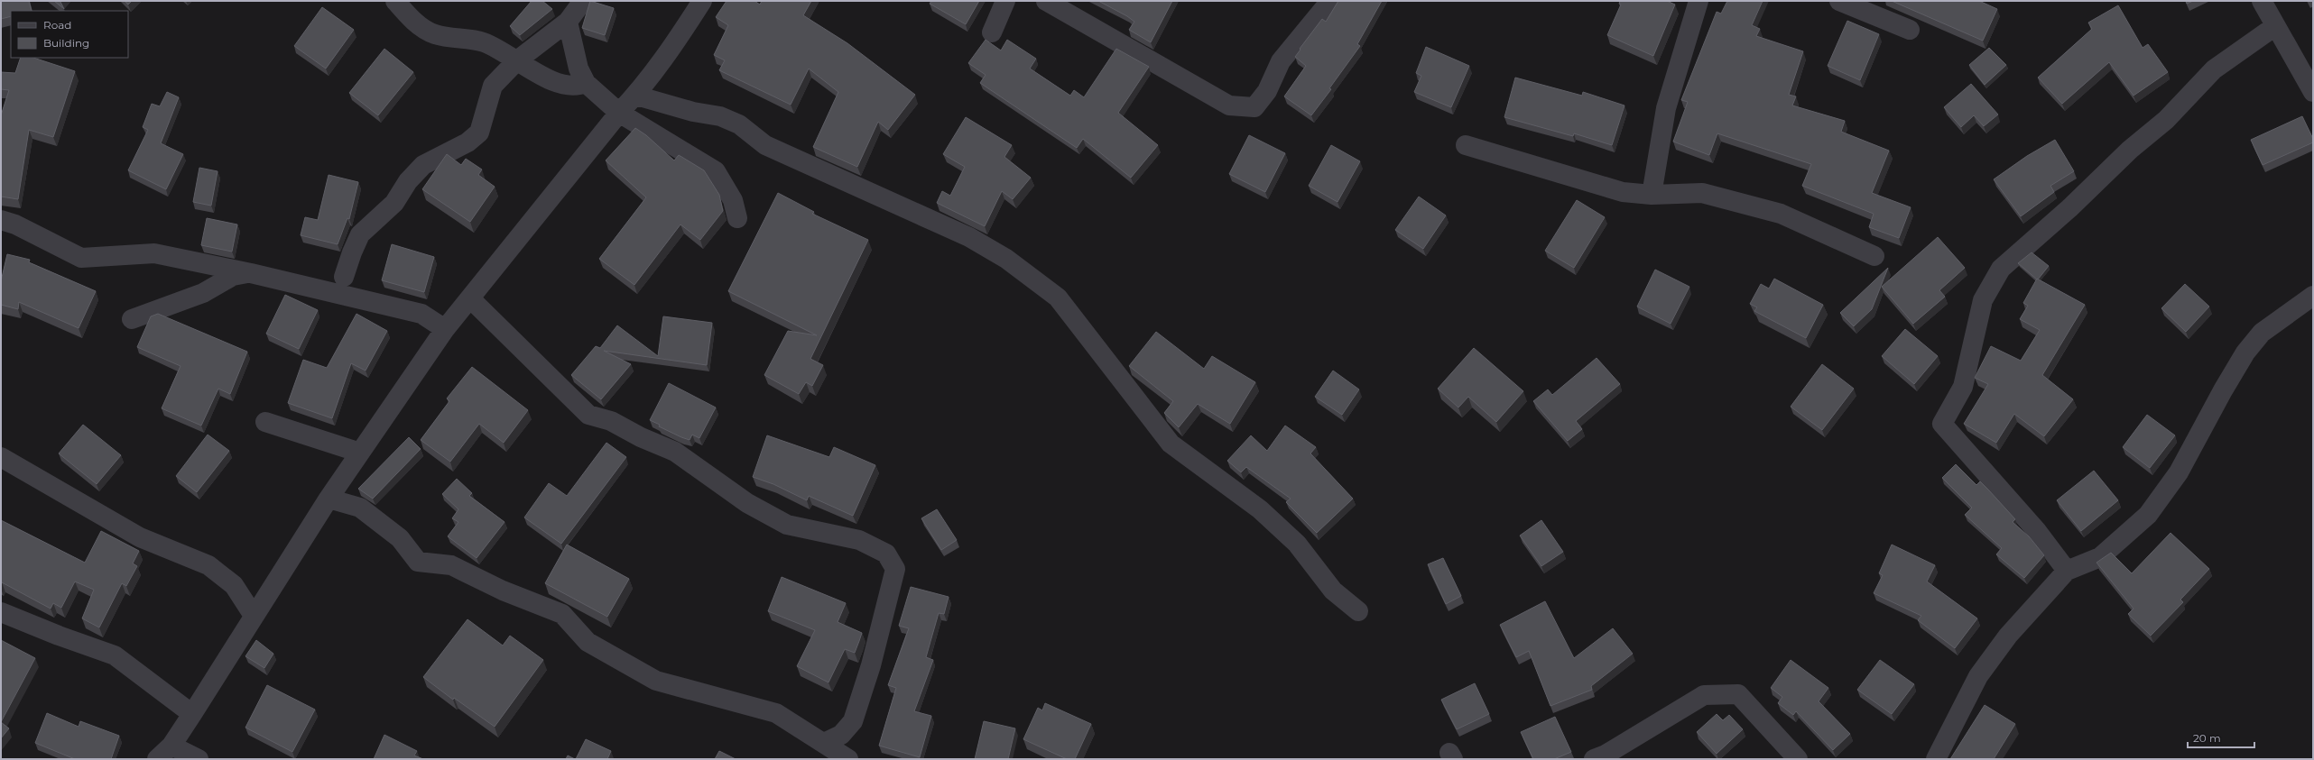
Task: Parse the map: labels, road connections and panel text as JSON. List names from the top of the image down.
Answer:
{
  "legend": ["Road", "Building"],
  "scale_bar": "20 m"
}
